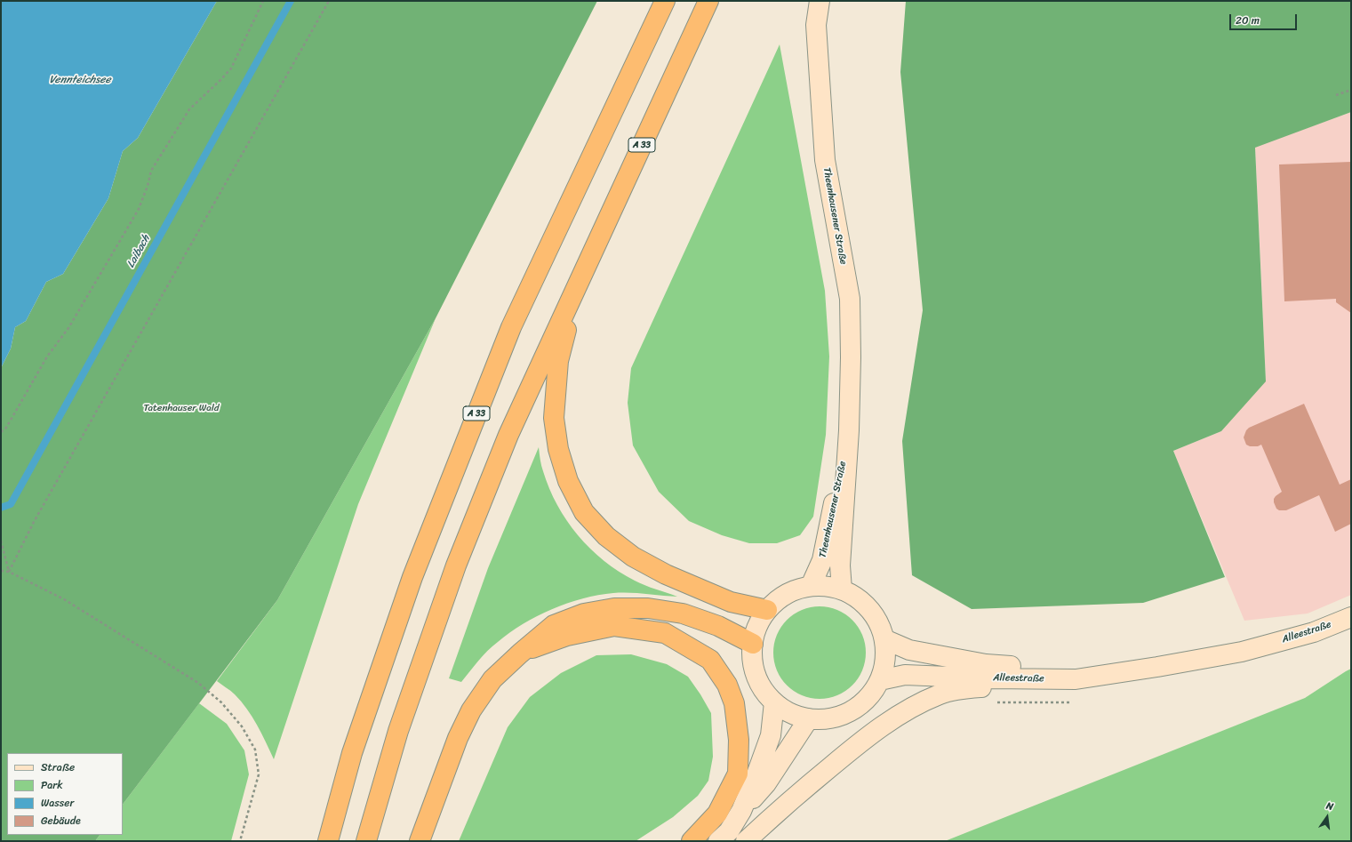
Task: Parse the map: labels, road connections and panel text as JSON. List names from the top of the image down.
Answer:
{
  "streets": {
    "highway": ["A 33"],
    "main road": ["Theenhausener Straße", "Alleestraße"]
  },
  "water": ["Vennteichsee", "Laibach"],
  "parks": ["Tatenhauser Wald"],
  "legend": [
    "Straße",
    "Park",
    "Wasser",
    "Gebäude"
  ],
  "scale_bar": "20 m",
  "north": "top"
}
